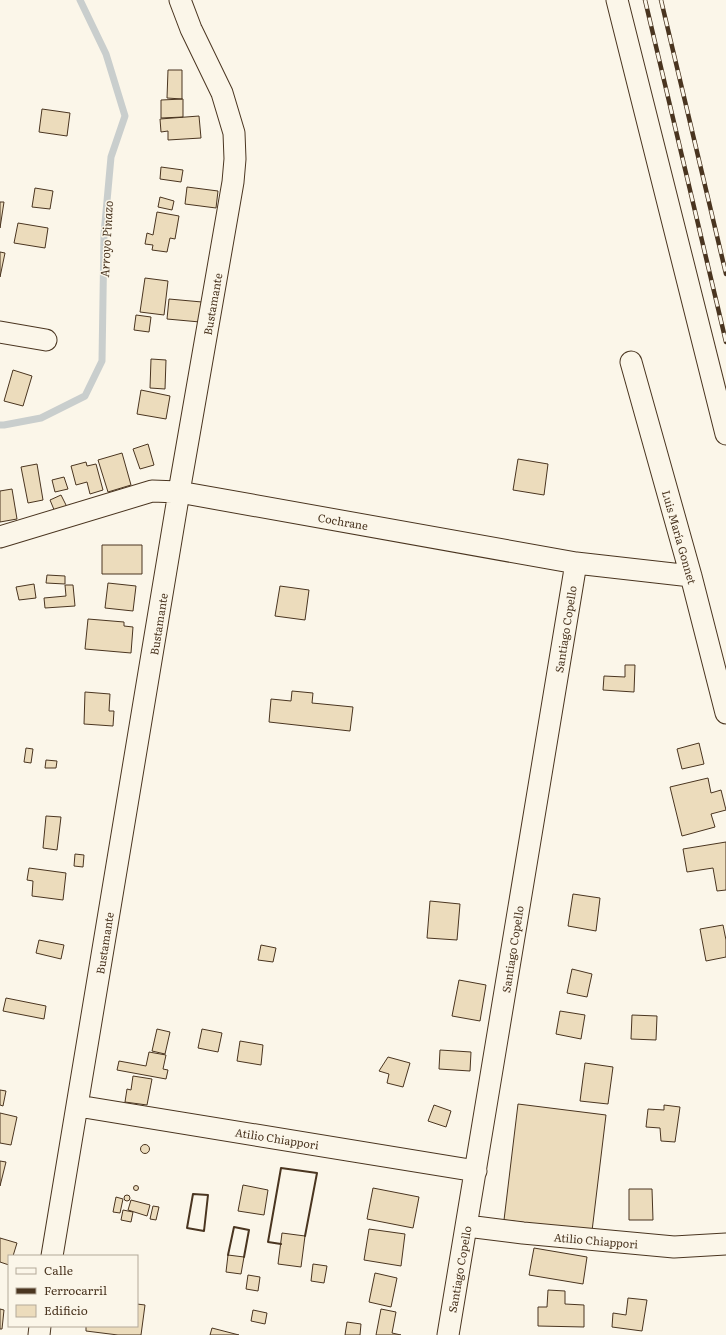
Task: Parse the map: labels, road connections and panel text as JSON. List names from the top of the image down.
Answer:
{
  "streets": {
    "street": [
      "Bustamante",
      "Cochrane",
      "Luis María Gonnet",
      "Santiago Copello",
      "Atilio Chiappori"
    ]
  },
  "crossings": [
    ["Bustamante", "Cochrane"],
    ["Bustamante", "Atilio Chiappori"],
    ["Cochrane", "Luis María Gonnet"],
    ["Cochrane", "Santiago Copello"],
    ["Santiago Copello", "Atilio Chiappori"]
  ],
  "water": ["Arroyo Pinazo"],
  "legend": ["Calle", "Ferrocarril", "Edificio"]
}
